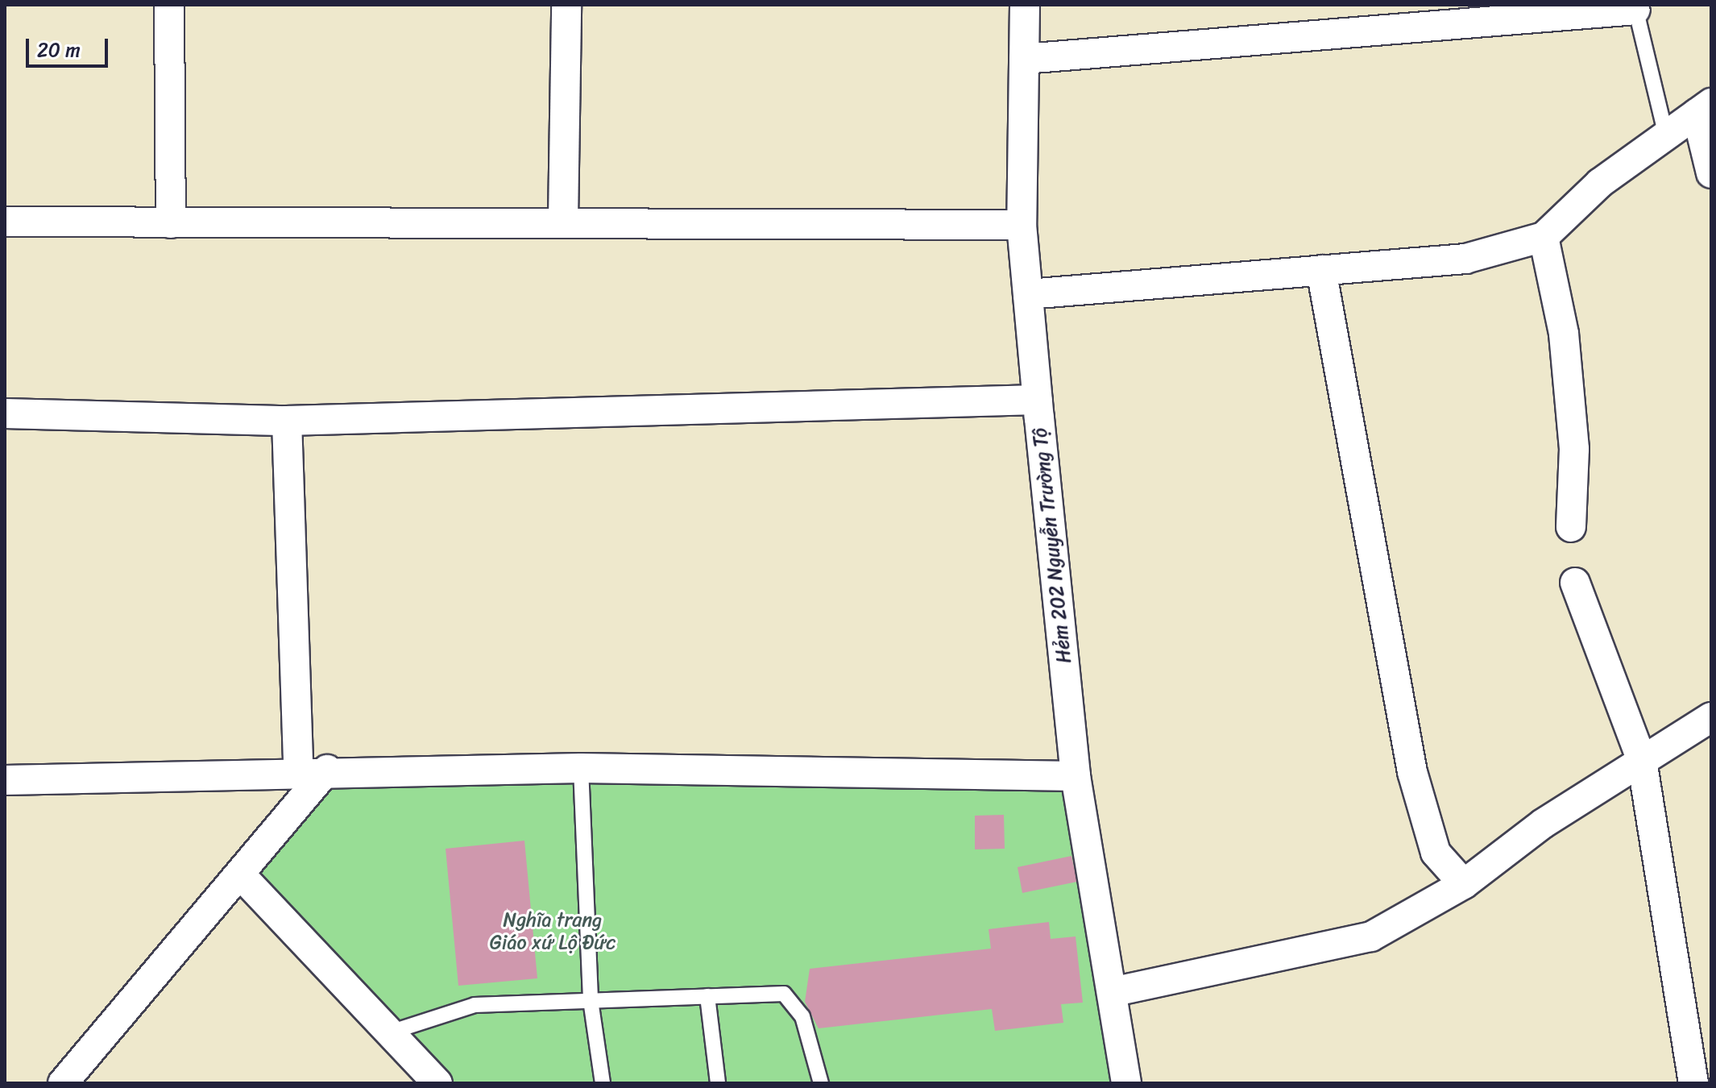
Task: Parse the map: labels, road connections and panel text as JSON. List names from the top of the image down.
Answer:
{
  "streets": {
    "street": ["Hẻm 202 Nguyễn Trường Tộ"]
  },
  "parks": ["Nghĩa trang Giáo xứ Lộ Đức"],
  "scale_bar": "20 m"
}
